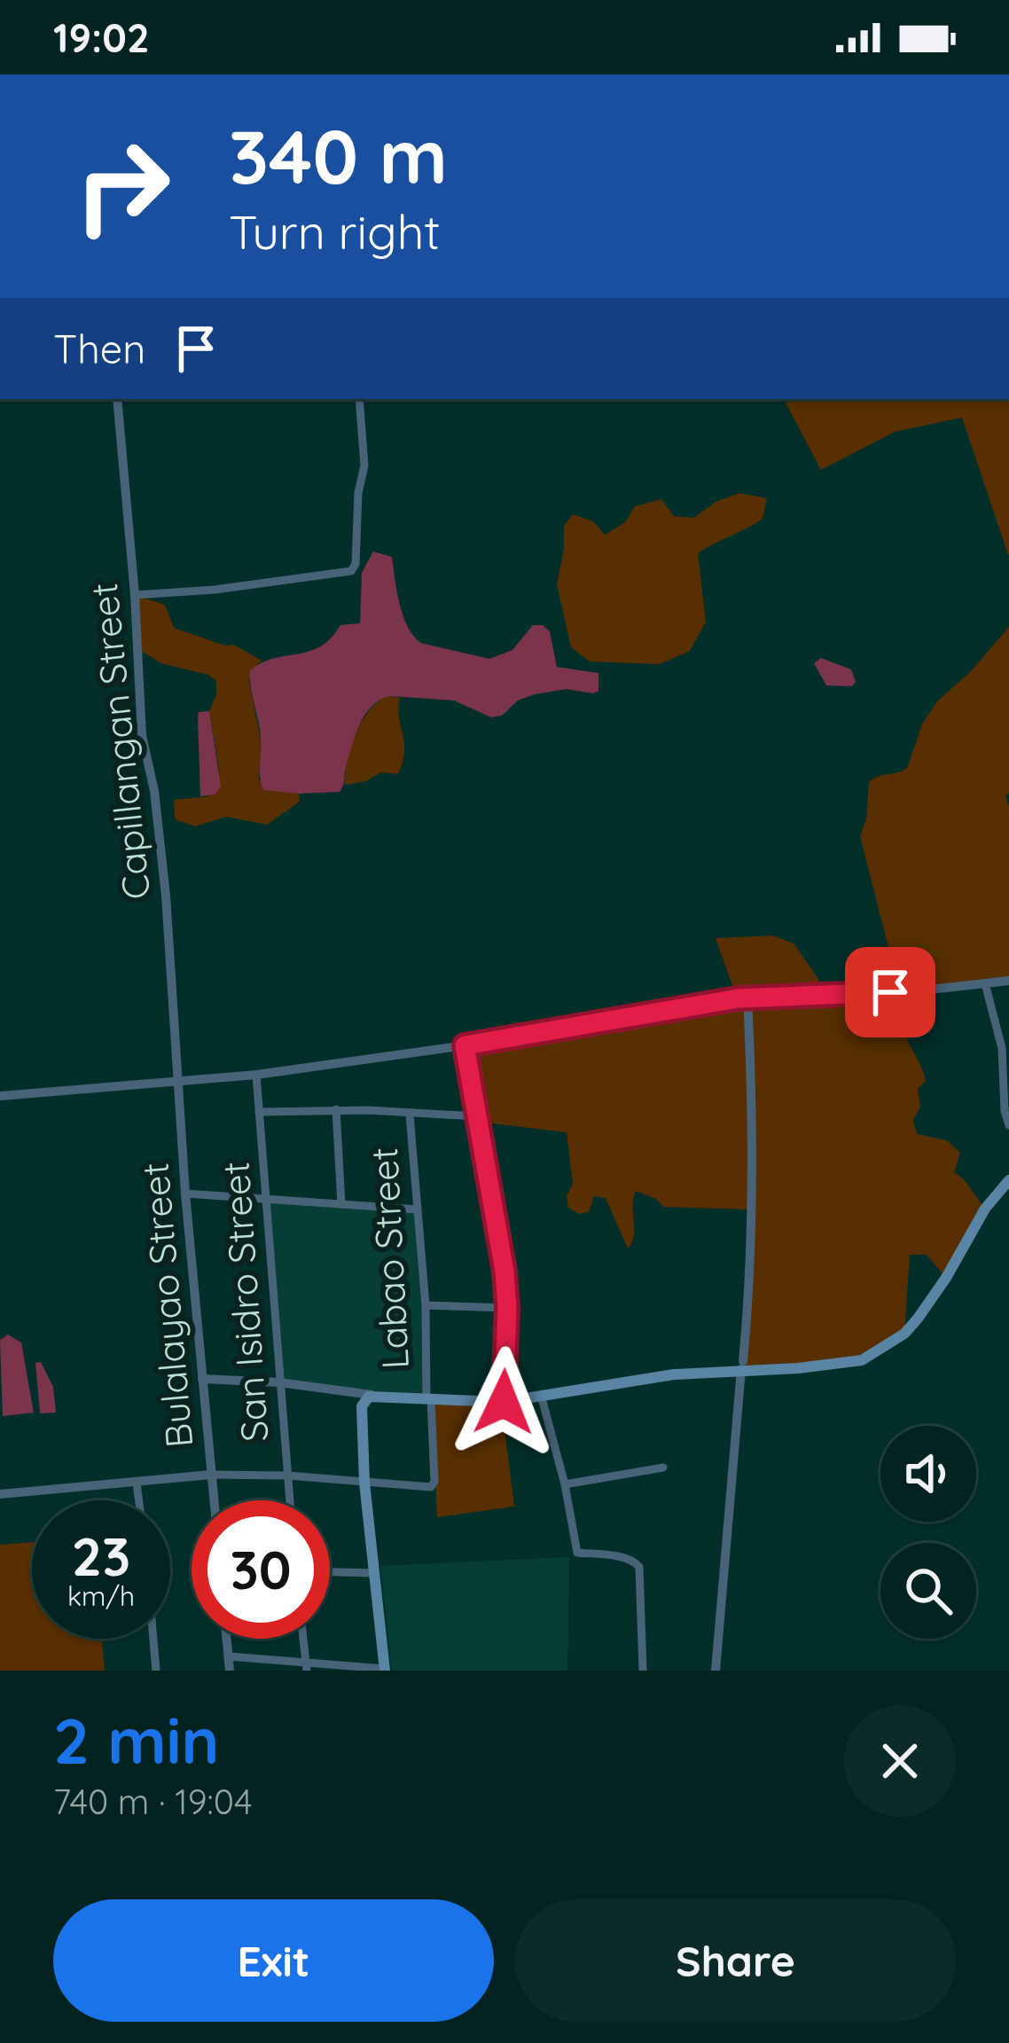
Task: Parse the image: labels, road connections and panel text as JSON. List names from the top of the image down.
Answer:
{
  "streets": {
    "street": [
      "Capillangan Street",
      "Labao Street",
      "San Isidro Street",
      "Bulalayao Street"
    ]
  },
  "crossings": [
    ["Capillangan Street", "Bulalayao Street"]
  ],
  "page": {
    "status": "19:02",
    "turn": ["340 m", "Turn right"],
    "then": "Then",
    "speed": "23 km/h",
    "limit": "30",
    "heading": ["2 min", "740 m · 19:04"],
    "buttons": ["Exit", "Share"]
  }
}
